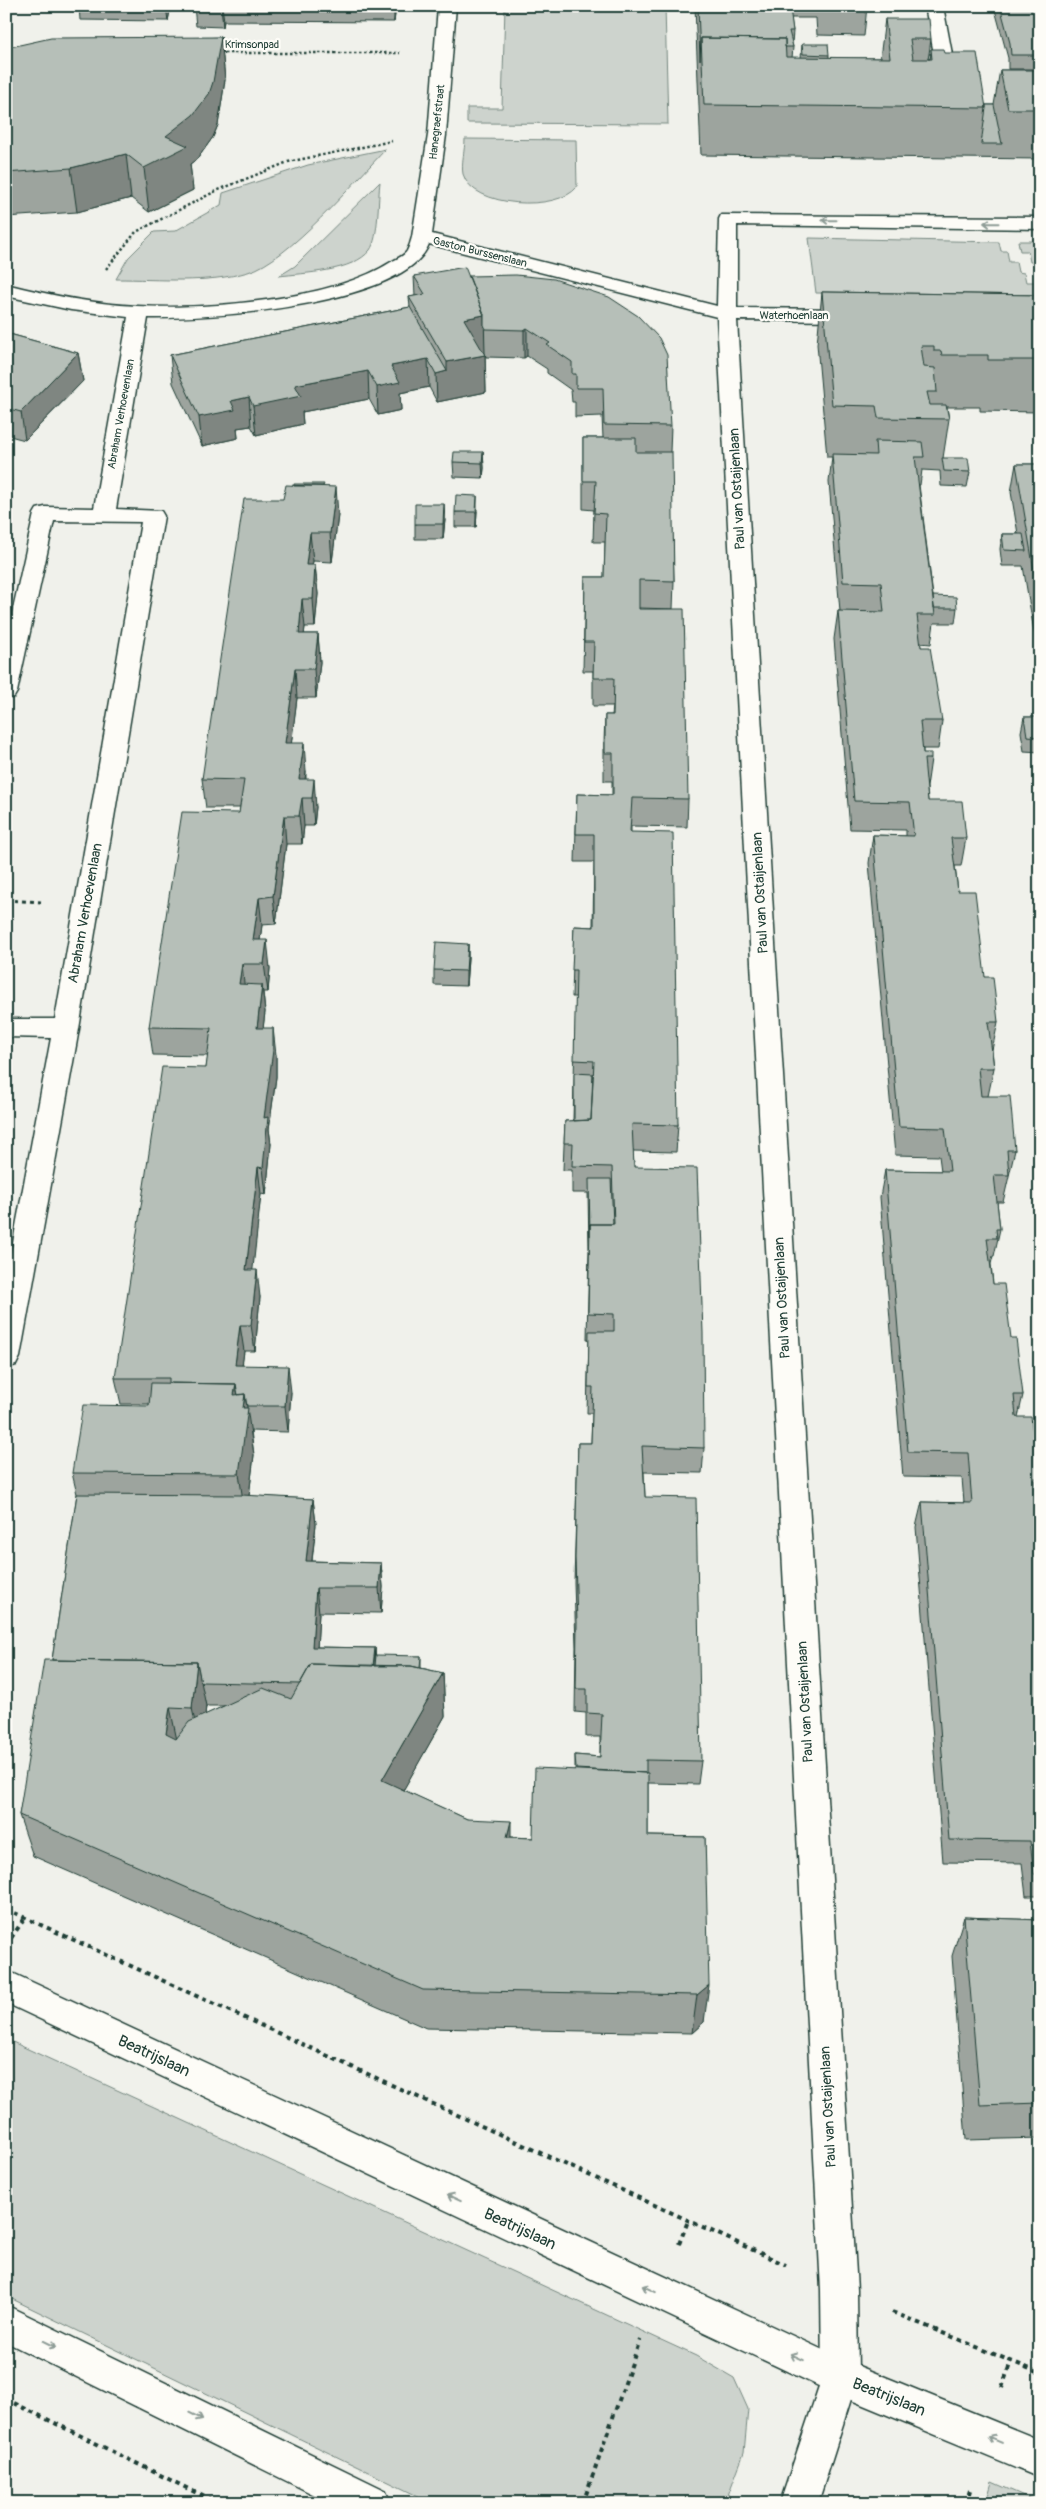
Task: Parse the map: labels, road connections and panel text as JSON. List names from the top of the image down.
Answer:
{
  "streets": {
    "street": [
      "Hanegraefstraat",
      "Gaston Burssenslaan",
      "Waterhoenlaan",
      "Abraham Verhoevenlaan",
      "Paul van Ostaijenlaan",
      "Beatrijslaan"
    ],
    "path": ["Krimsonpad"]
  },
  "crossings": [
    ["Krimsonpad", "Hanegraefstraat"],
    ["Hanegraefstraat", "Gaston Burssenslaan"],
    ["Gaston Burssenslaan", "Waterhoenlaan"],
    ["Gaston Burssenslaan", "Abraham Verhoevenlaan"],
    ["Gaston Burssenslaan", "Paul van Ostaijenlaan"],
    ["Waterhoenlaan", "Paul van Ostaijenlaan"],
    ["Paul van Ostaijenlaan", "Beatrijslaan"]
  ],
  "one_way": ["Beatrijslaan"]
}
